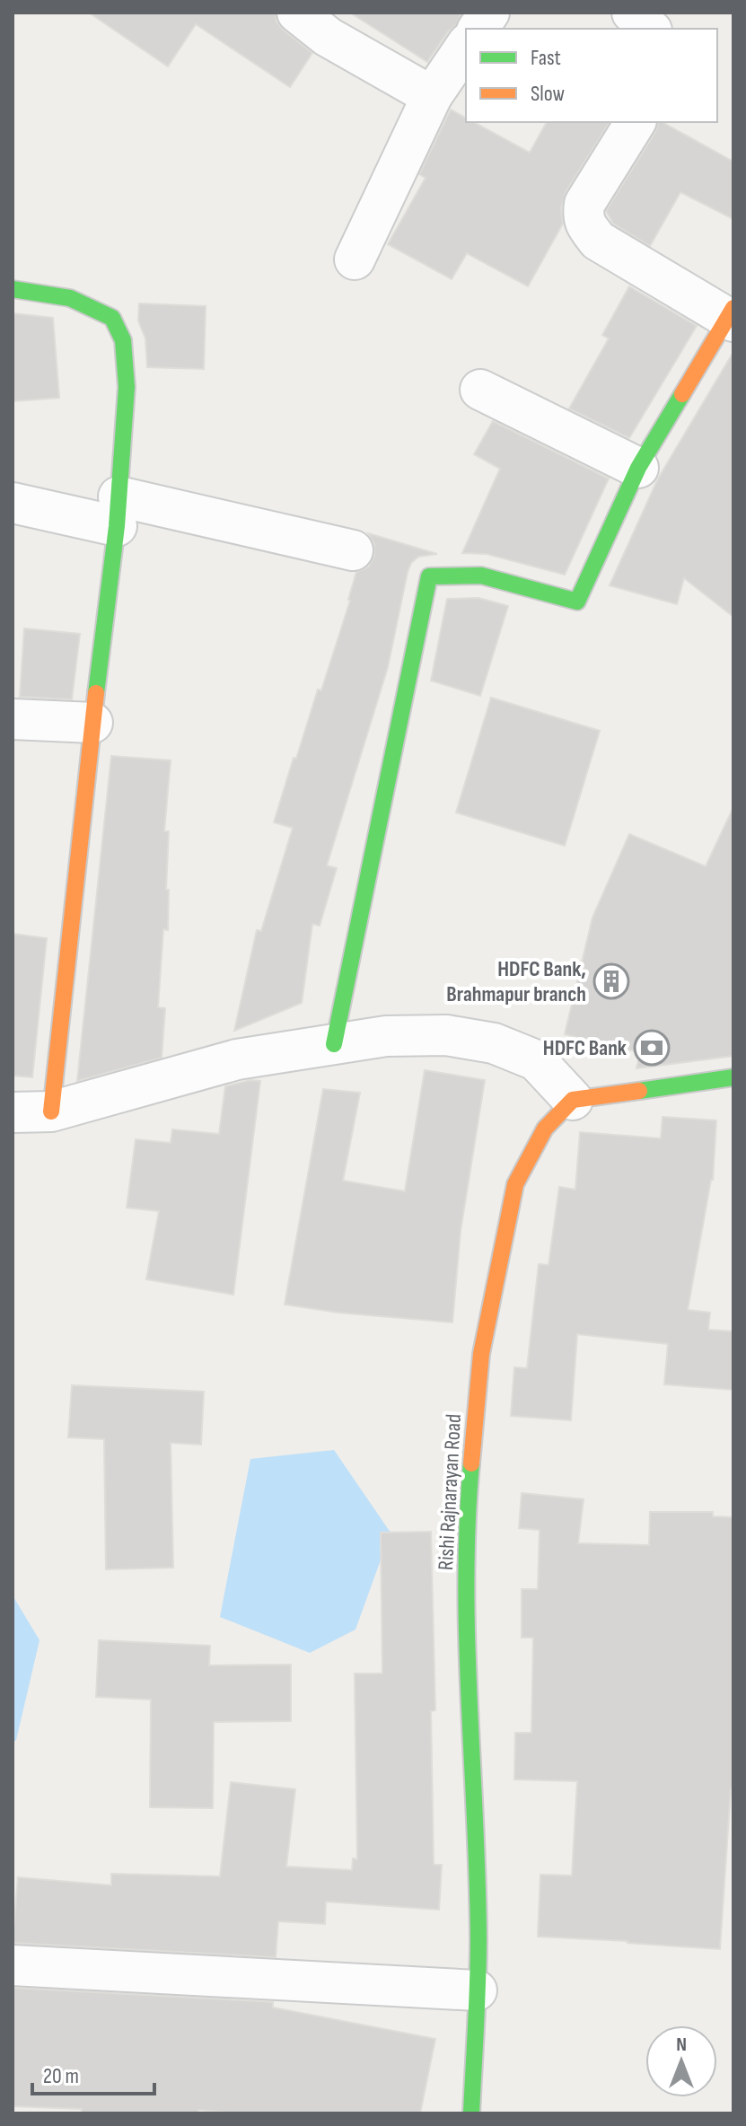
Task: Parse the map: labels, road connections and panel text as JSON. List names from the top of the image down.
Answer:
{
  "streets": {
    "street": ["Rishi Rajnarayan Road"]
  },
  "places": {
    "building": ["HDFC Bank, Brahmapur branch"],
    "bank": ["HDFC Bank"]
  },
  "legend": ["Fast", "Slow"],
  "scale_bar": "20 m",
  "north": "top"
}
